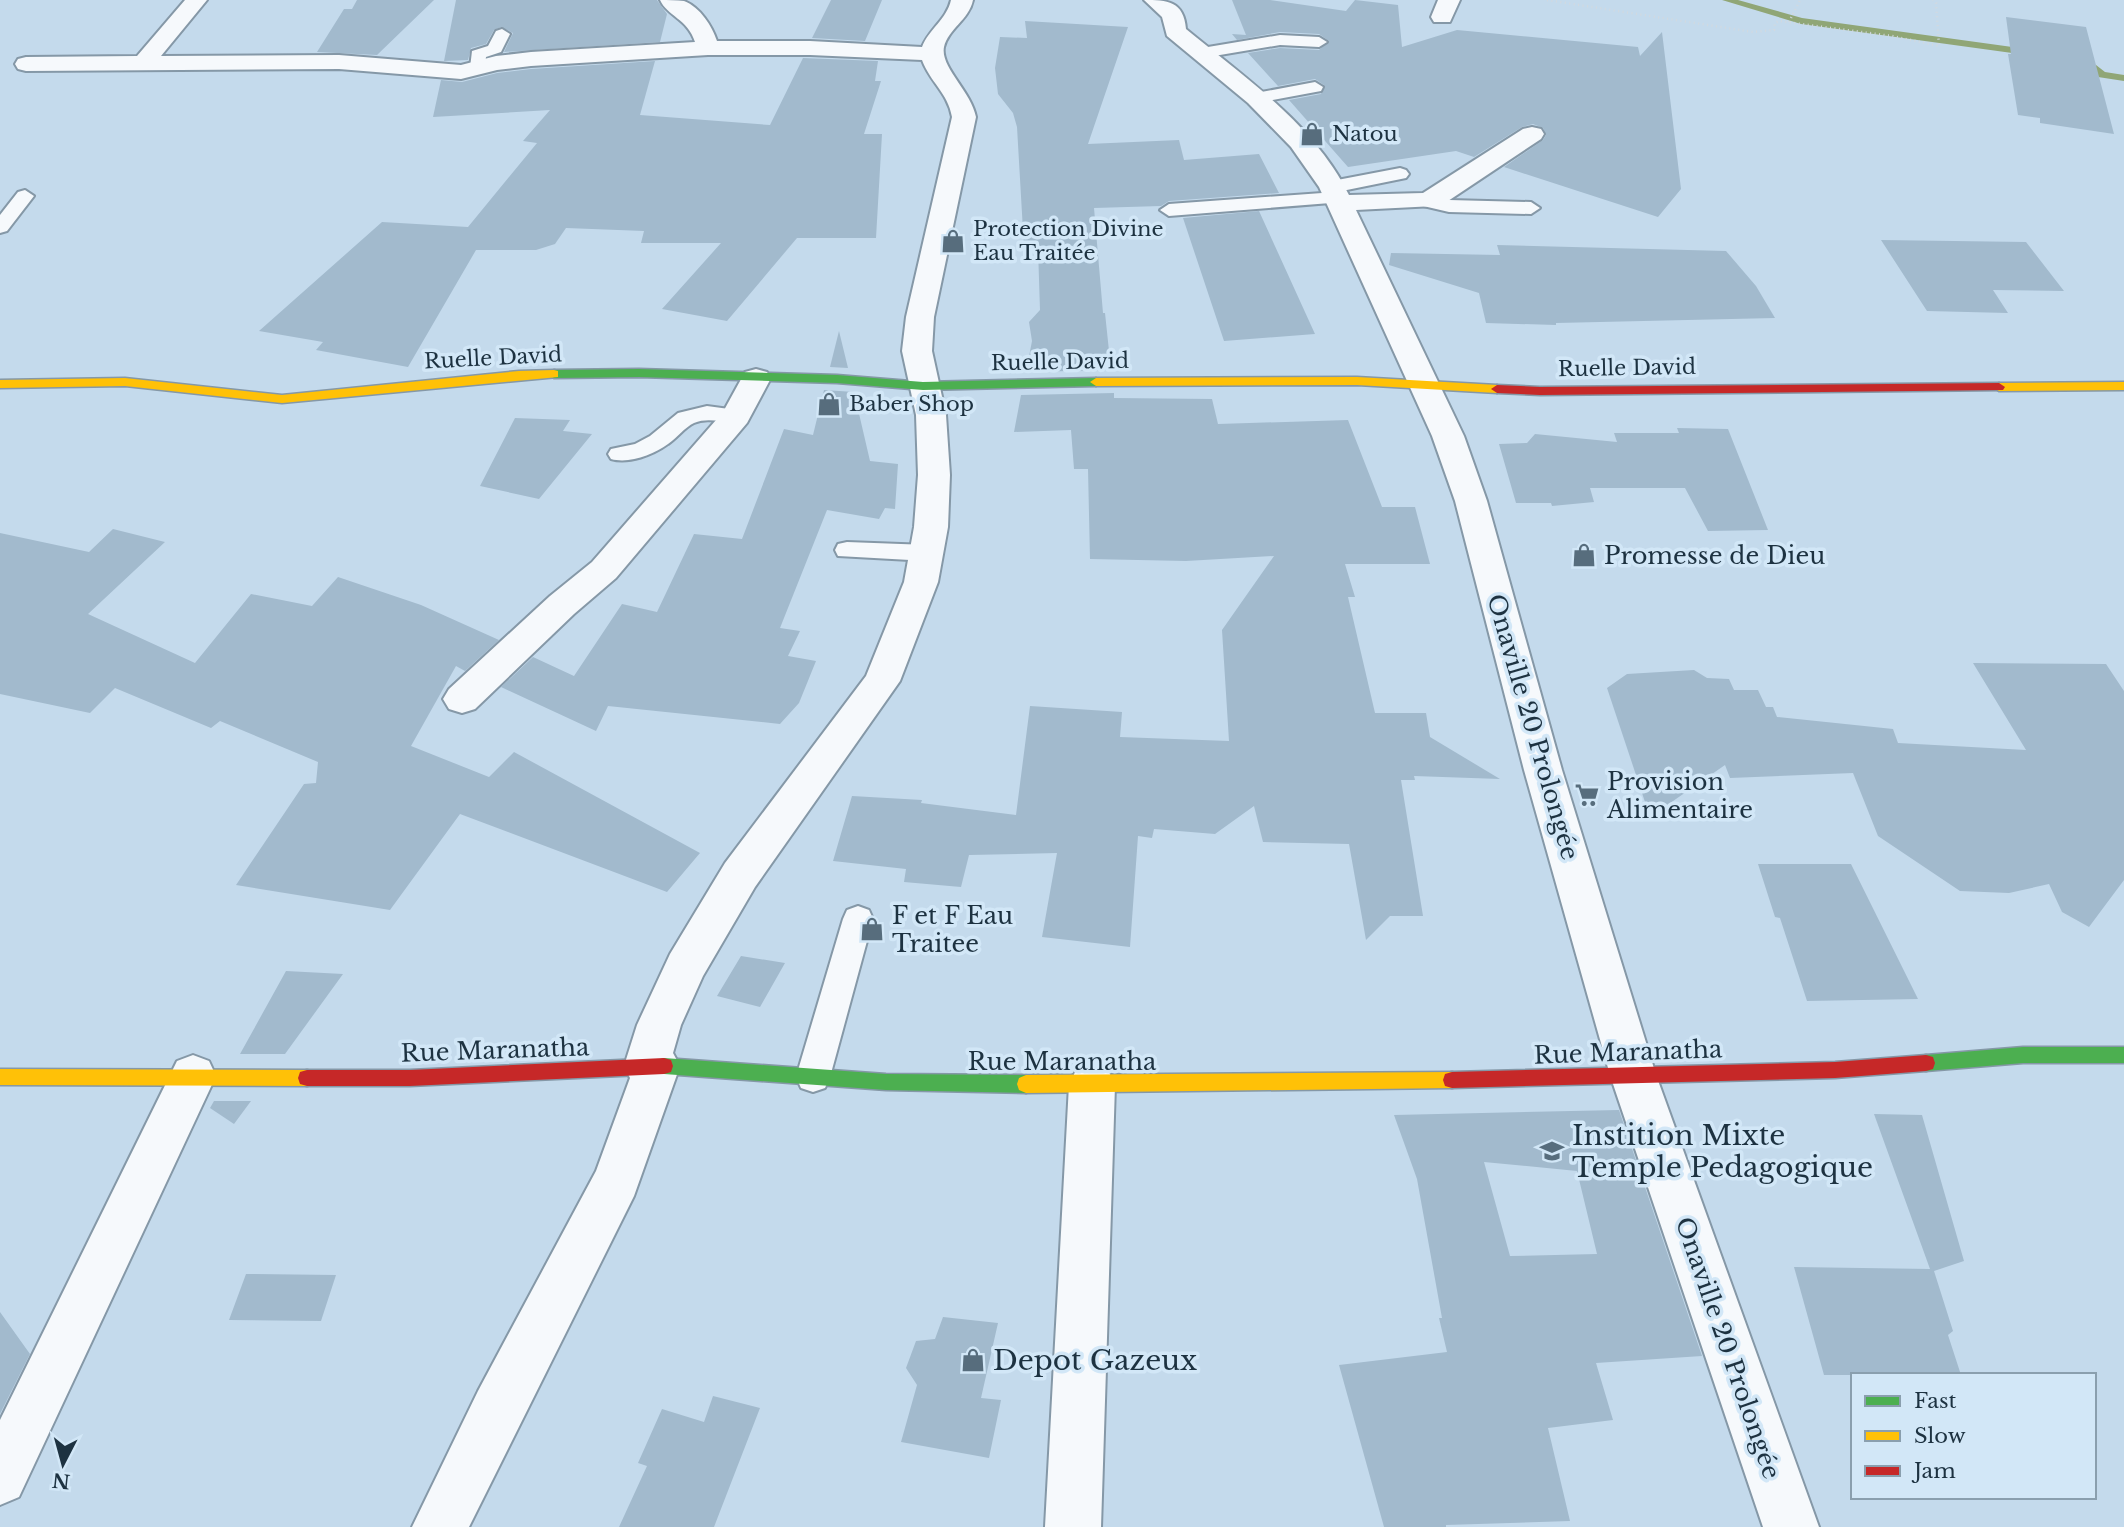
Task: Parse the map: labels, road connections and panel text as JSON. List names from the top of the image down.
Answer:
{
  "streets": {
    "street": ["Ruelle David", "Onaville 20 Prolongée", "Rue Maranatha"]
  },
  "crossings": [
    ["Ruelle David", "Onaville 20 Prolongée"],
    ["Onaville 20 Prolongée", "Rue Maranatha"]
  ],
  "places": {
    "shop": [
      "Natou",
      "Protection Divine Eau Traitée",
      "Baber Shop",
      "Promesse de Dieu",
      "F et F Eau Traitee",
      "Depot Gazeux"
    ],
    "supermarket": ["Provision Alimentaire"],
    "school or university": ["Instition Mixte Temple Pedagogique"]
  },
  "legend": ["Fast", "Slow", "Jam"],
  "north": "bottom"
}
